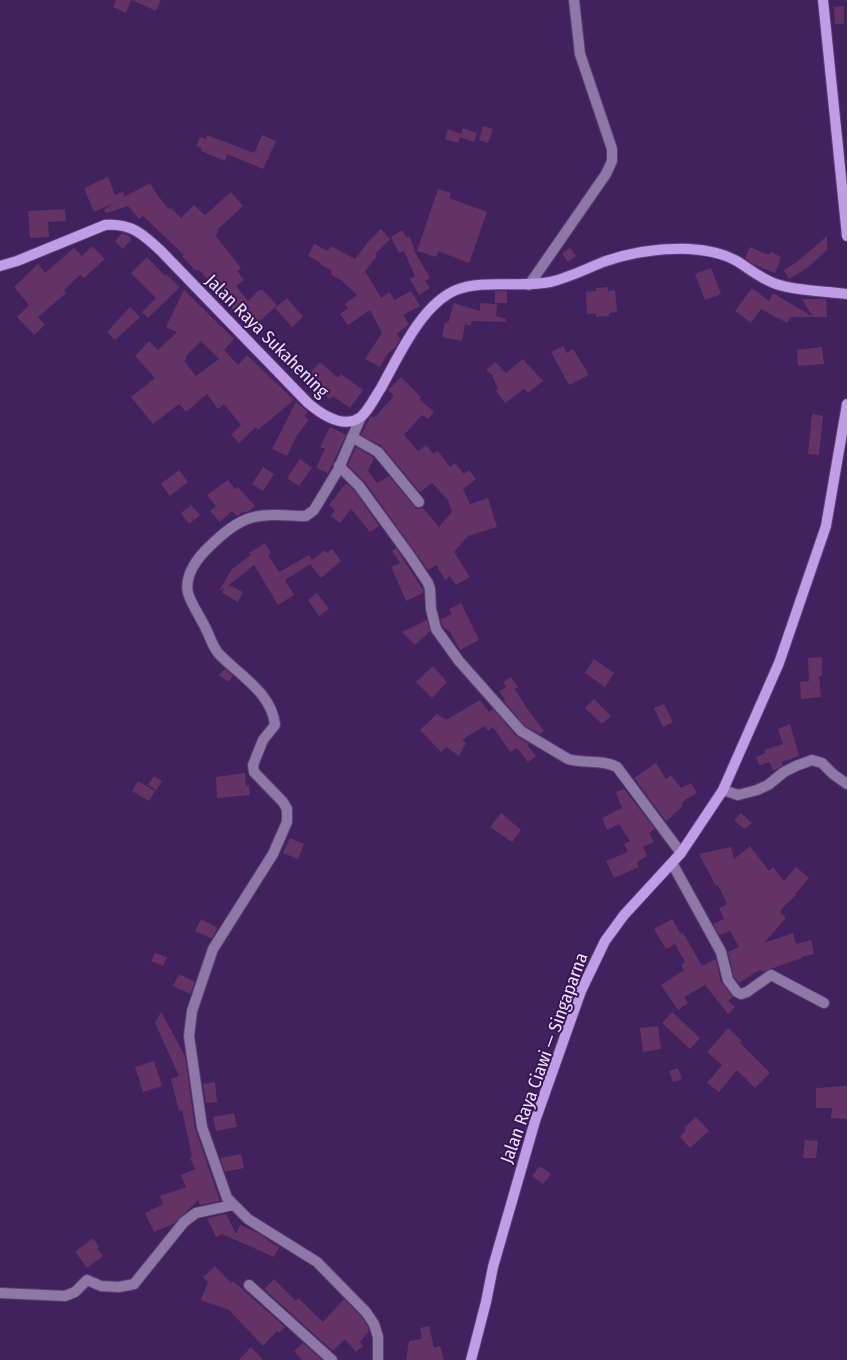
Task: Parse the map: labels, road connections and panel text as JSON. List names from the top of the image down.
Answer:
{
  "streets": {
    "main road": ["Jalan Raya Sukahening", "Jalan Raya Ciawi — Singaparna"]
  }
}
